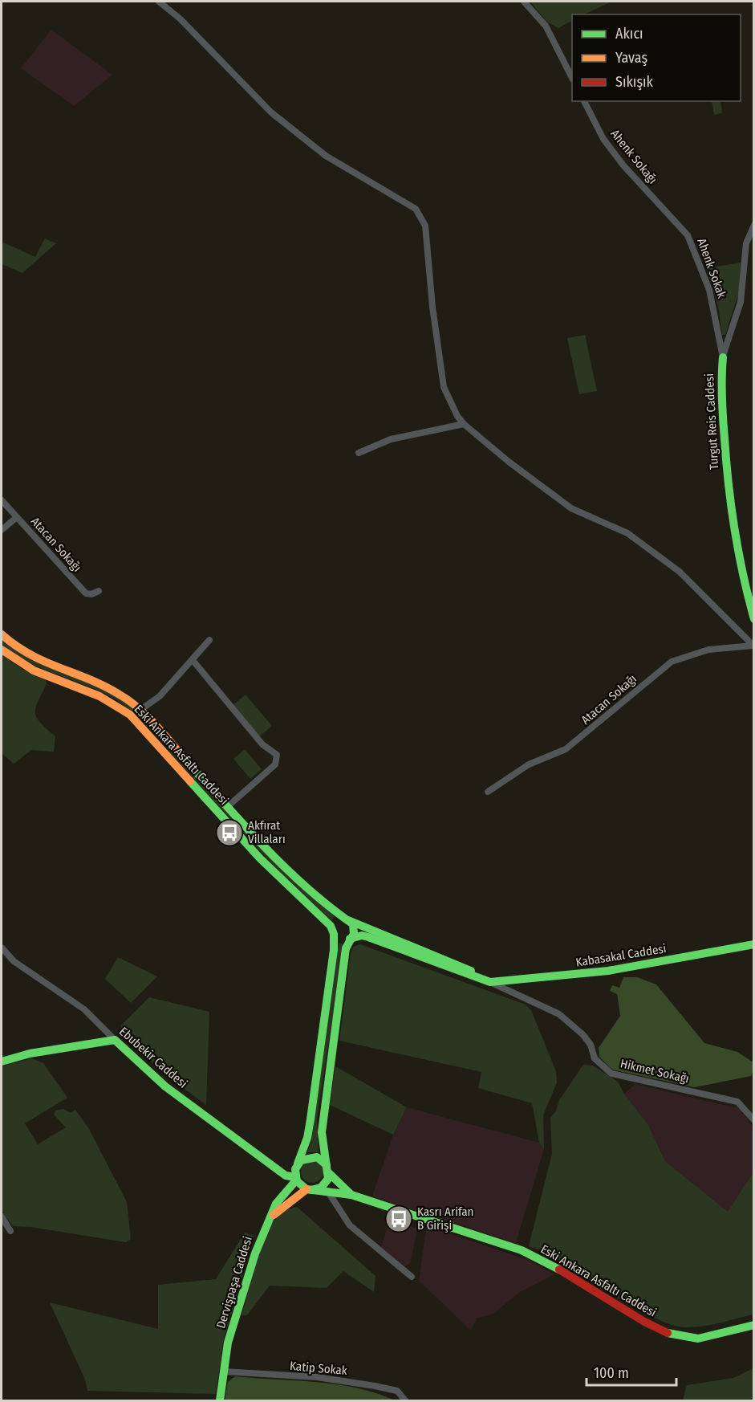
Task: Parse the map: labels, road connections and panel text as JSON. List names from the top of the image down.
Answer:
{
  "streets": {
    "main road": [
      "Turgut Reis Caddesi",
      "Eski Ankara Asfaltı Caddesi",
      "Kabasakal Caddesi",
      "Ebubekir Caddesi",
      "Hikmet Sokağı",
      "Dervişpaşa Caddesi"
    ],
    "street": [
      "Ahenk Sokağı",
      "Ahenk Sokak",
      "Atacan Sokağı",
      "Katip Sokak"
    ]
  },
  "crossings": [
    ["Ahenk Sokağı", "Ahenk Sokak"],
    ["Ahenk Sokak", "Turgut Reis Caddesi"],
    ["Eski Ankara Asfaltı Caddesi", "Ebubekir Caddesi"],
    ["Eski Ankara Asfaltı Caddesi", "Hikmet Sokağı"],
    ["Eski Ankara Asfaltı Caddesi", "Dervişpaşa Caddesi"],
    ["Kabasakal Caddesi", "Hikmet Sokağı"],
    ["Ebubekir Caddesi", "Dervişpaşa Caddesi"],
    ["Dervişpaşa Caddesi", "Katip Sokak"]
  ],
  "places": {
    "bus stop": ["Akfırat Villaları", "Kasrı Arifan B Girişi"]
  },
  "legend": ["Akıcı", "Yavaş", "Sıkışık"],
  "scale_bar": "100 m"
}
